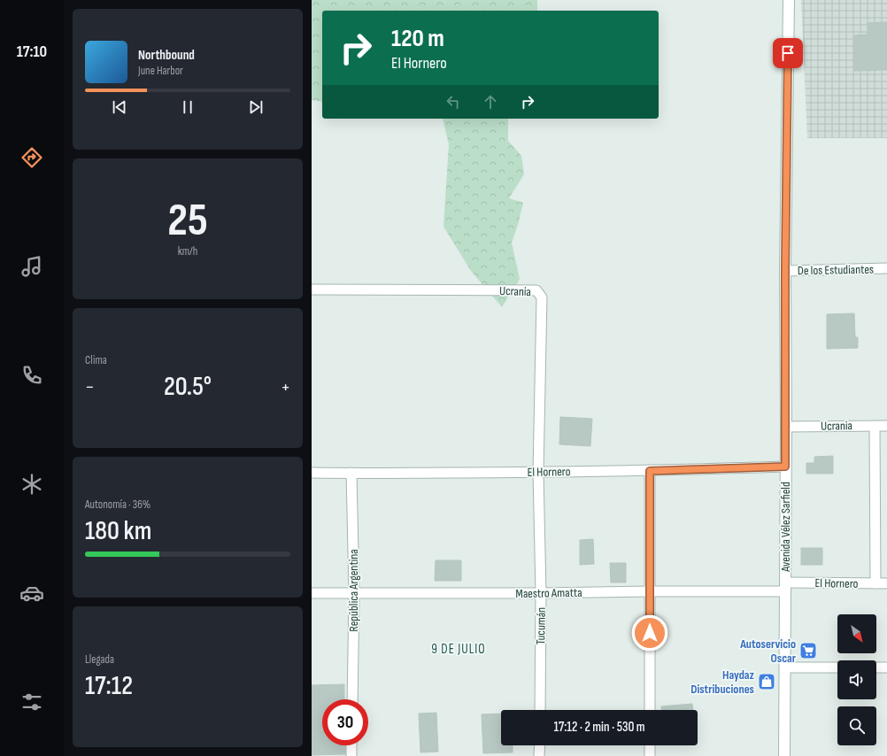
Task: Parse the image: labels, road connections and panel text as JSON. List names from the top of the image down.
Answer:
{
  "streets": {
    "main road": ["Avenida Vélez Sarfield"],
    "street": [
      "De los Estudiantes",
      "Ucrania",
      "El Hornero",
      "República Argentina",
      "Maestro Amatta",
      "Tucumán"
    ]
  },
  "crossings": [
    ["De los Estudiantes", "Avenida Vélez Sarfield"],
    ["Ucrania", "El Hornero"],
    ["Ucrania", "Avenida Vélez Sarfield"],
    ["Ucrania", "Tucumán"],
    ["El Hornero", "Avenida Vélez Sarfield"],
    ["El Hornero", "República Argentina"],
    ["El Hornero", "Maestro Amatta"],
    ["El Hornero", "Tucumán"],
    ["Avenida Vélez Sarfield", "Maestro Amatta"],
    ["República Argentina", "Maestro Amatta"],
    ["Maestro Amatta", "Tucumán"]
  ],
  "districts": ["9 DE JULIO"],
  "places": {
    "supermarket": ["Autoservicio Oscar"],
    "shop": ["Haydaz Distribuciones"]
  },
  "north": "bottom right",
  "page": {
    "tabs": "17:10",
    "turn": ["120 m", "El Hornero"],
    "song": ["Northbound", "June Harbor"],
    "tile": [
      ["25", "km/h"],
      "Clima",
      ["Autonomía · 36%", "180 km"],
      ["Llegada", "17:12"]
    ],
    "heat": ["−", "20.5°", "+"],
    "limit": "30",
    "trip": "17:12 · 2 min · 530 m"
  }
}
